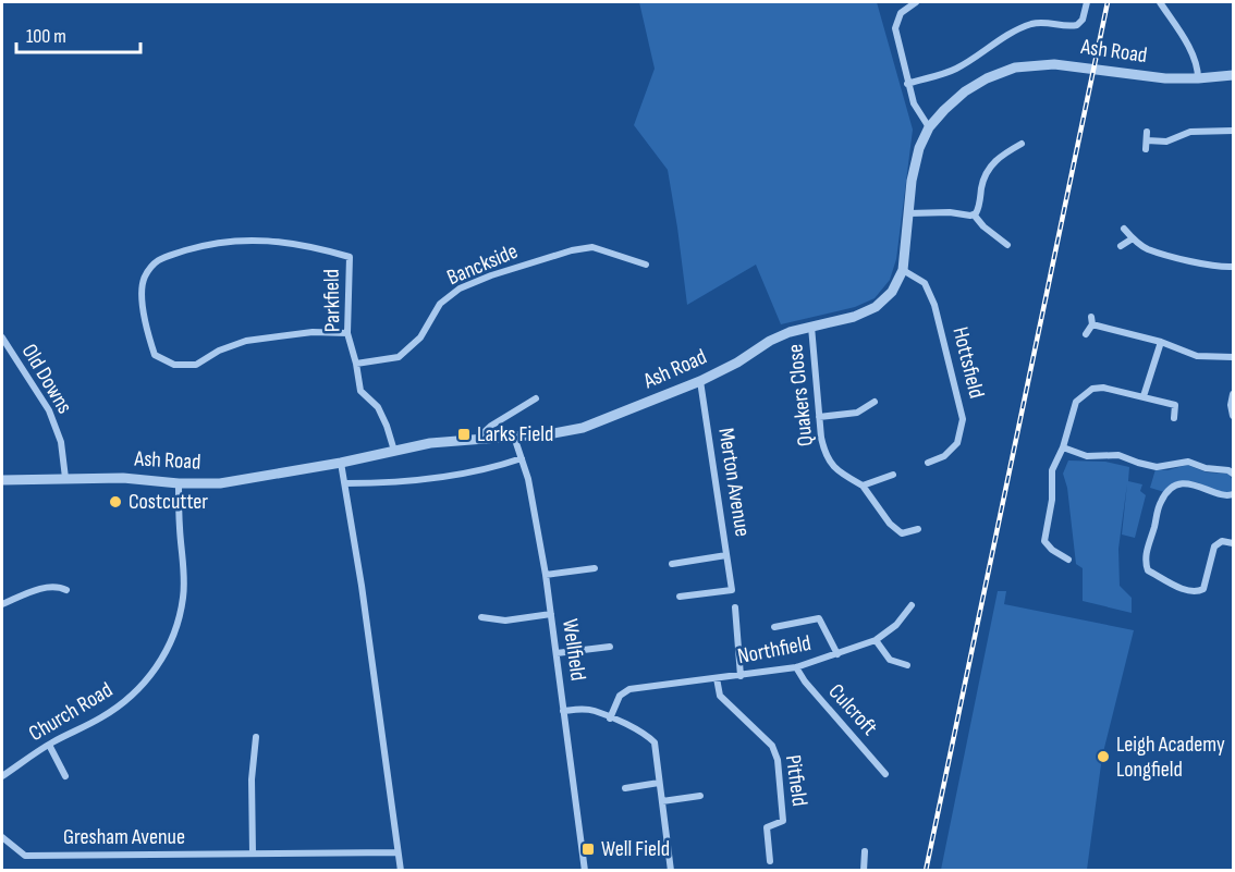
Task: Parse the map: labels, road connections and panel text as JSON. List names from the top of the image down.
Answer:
{
  "streets": {
    "street": [
      "Ash Road",
      "Banckside",
      "Parkfield",
      "Hottsfield",
      "Old Downs",
      "Quakers Close",
      "Merton Avenue",
      "Wellfield",
      "Northfield",
      "Culcroft",
      "Church Road",
      "Pitfield",
      "Gresham Avenue"
    ]
  },
  "crossings": [
    ["Ash Road", "Parkfield"],
    ["Ash Road", "Hottsfield"],
    ["Ash Road", "Old Downs"],
    ["Ash Road", "Quakers Close"],
    ["Ash Road", "Merton Avenue"],
    ["Ash Road", "Wellfield"],
    ["Ash Road", "Church Road"],
    ["Banckside", "Parkfield"],
    ["Northfield", "Culcroft"],
    ["Northfield", "Pitfield"]
  ],
  "places": {
    "transit": ["Larks Field", "Well Field"],
    "other": ["Costcutter", "Leigh Academy Longfield"]
  },
  "scale_bar": "100 m"
}
